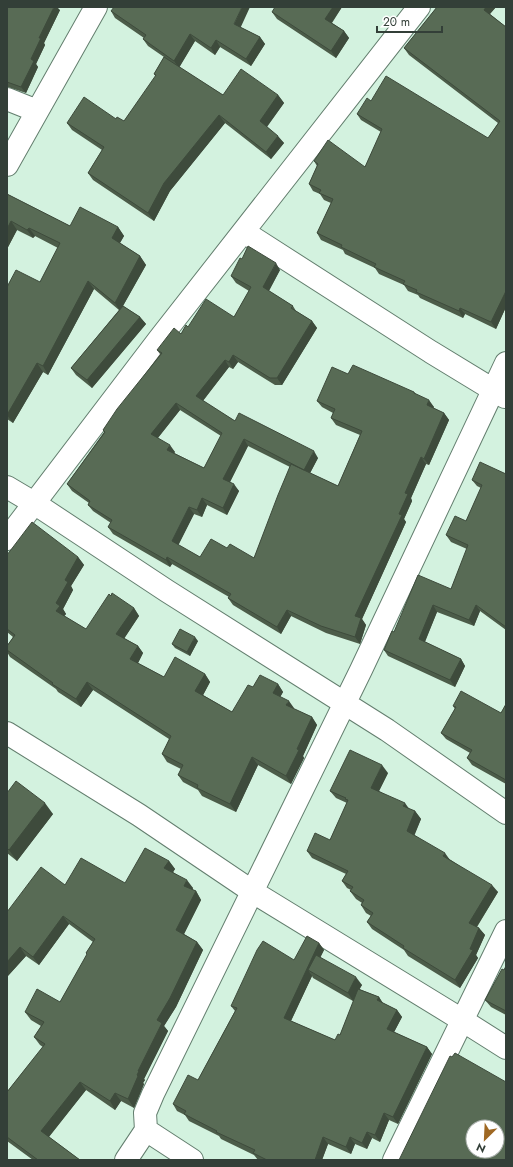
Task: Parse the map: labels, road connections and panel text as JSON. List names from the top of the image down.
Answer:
{
  "scale_bar": "20 m",
  "north": "bottom left"
}
